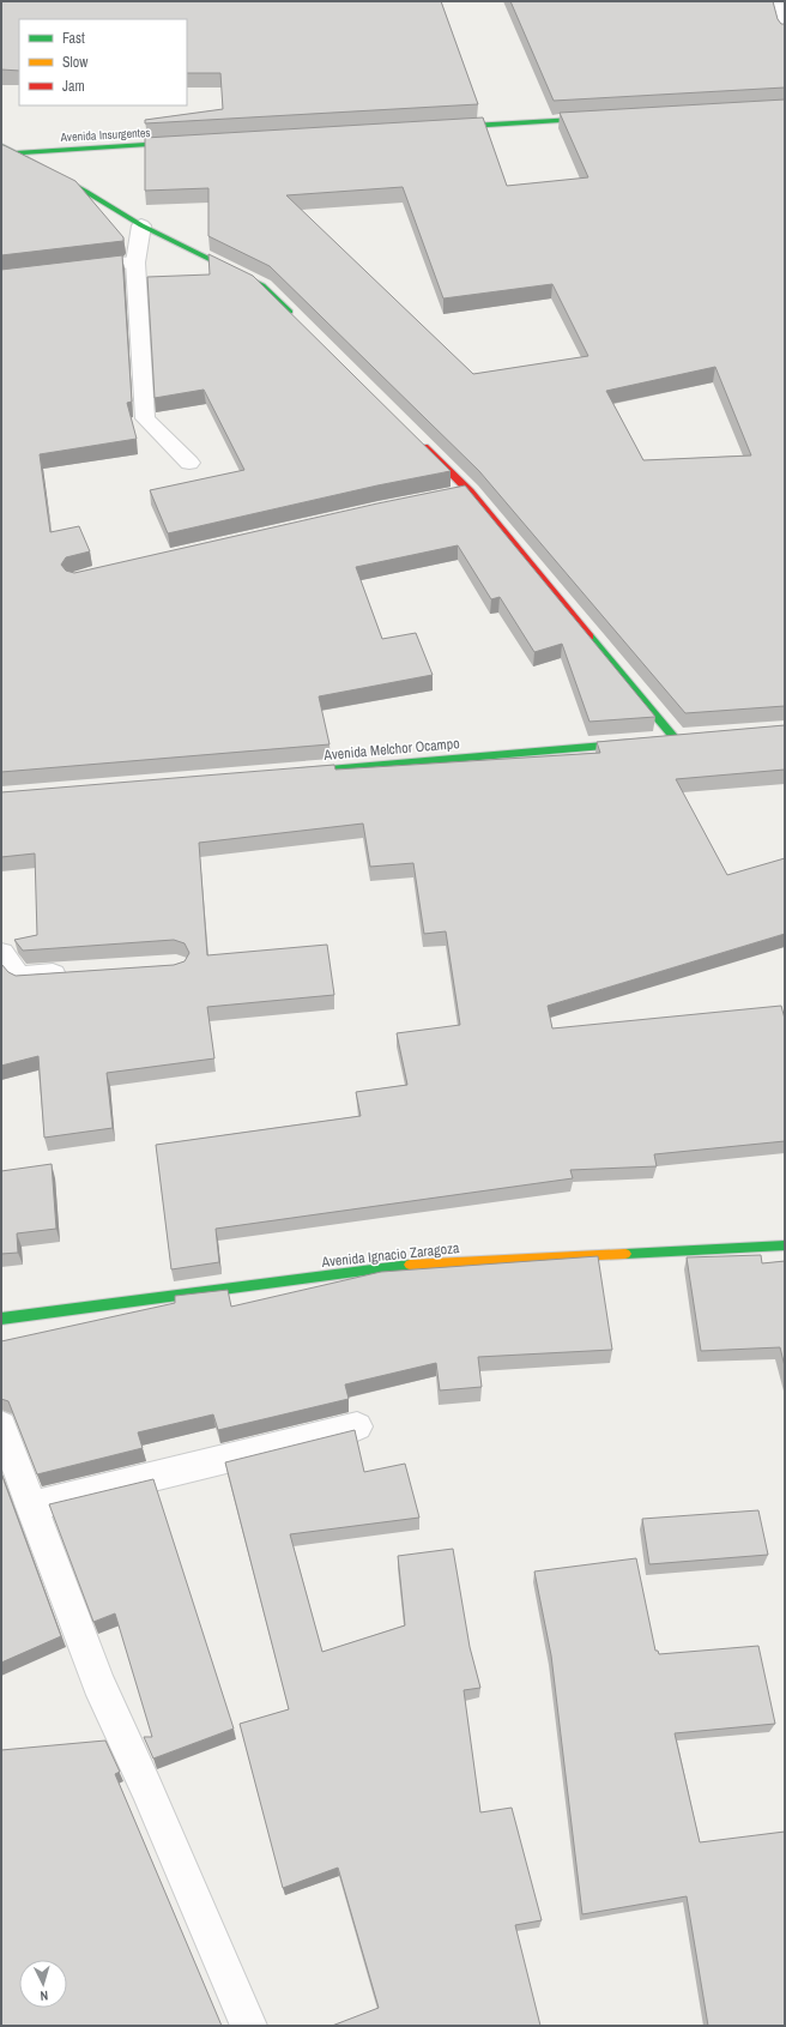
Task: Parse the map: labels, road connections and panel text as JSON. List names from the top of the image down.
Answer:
{
  "streets": {
    "street": ["Avenida Insurgentes", "Avenida Melchor Ocampo", "Avenida Ignacio Zaragoza"]
  },
  "legend": ["Fast", "Slow", "Jam"],
  "north": "bottom"
}
